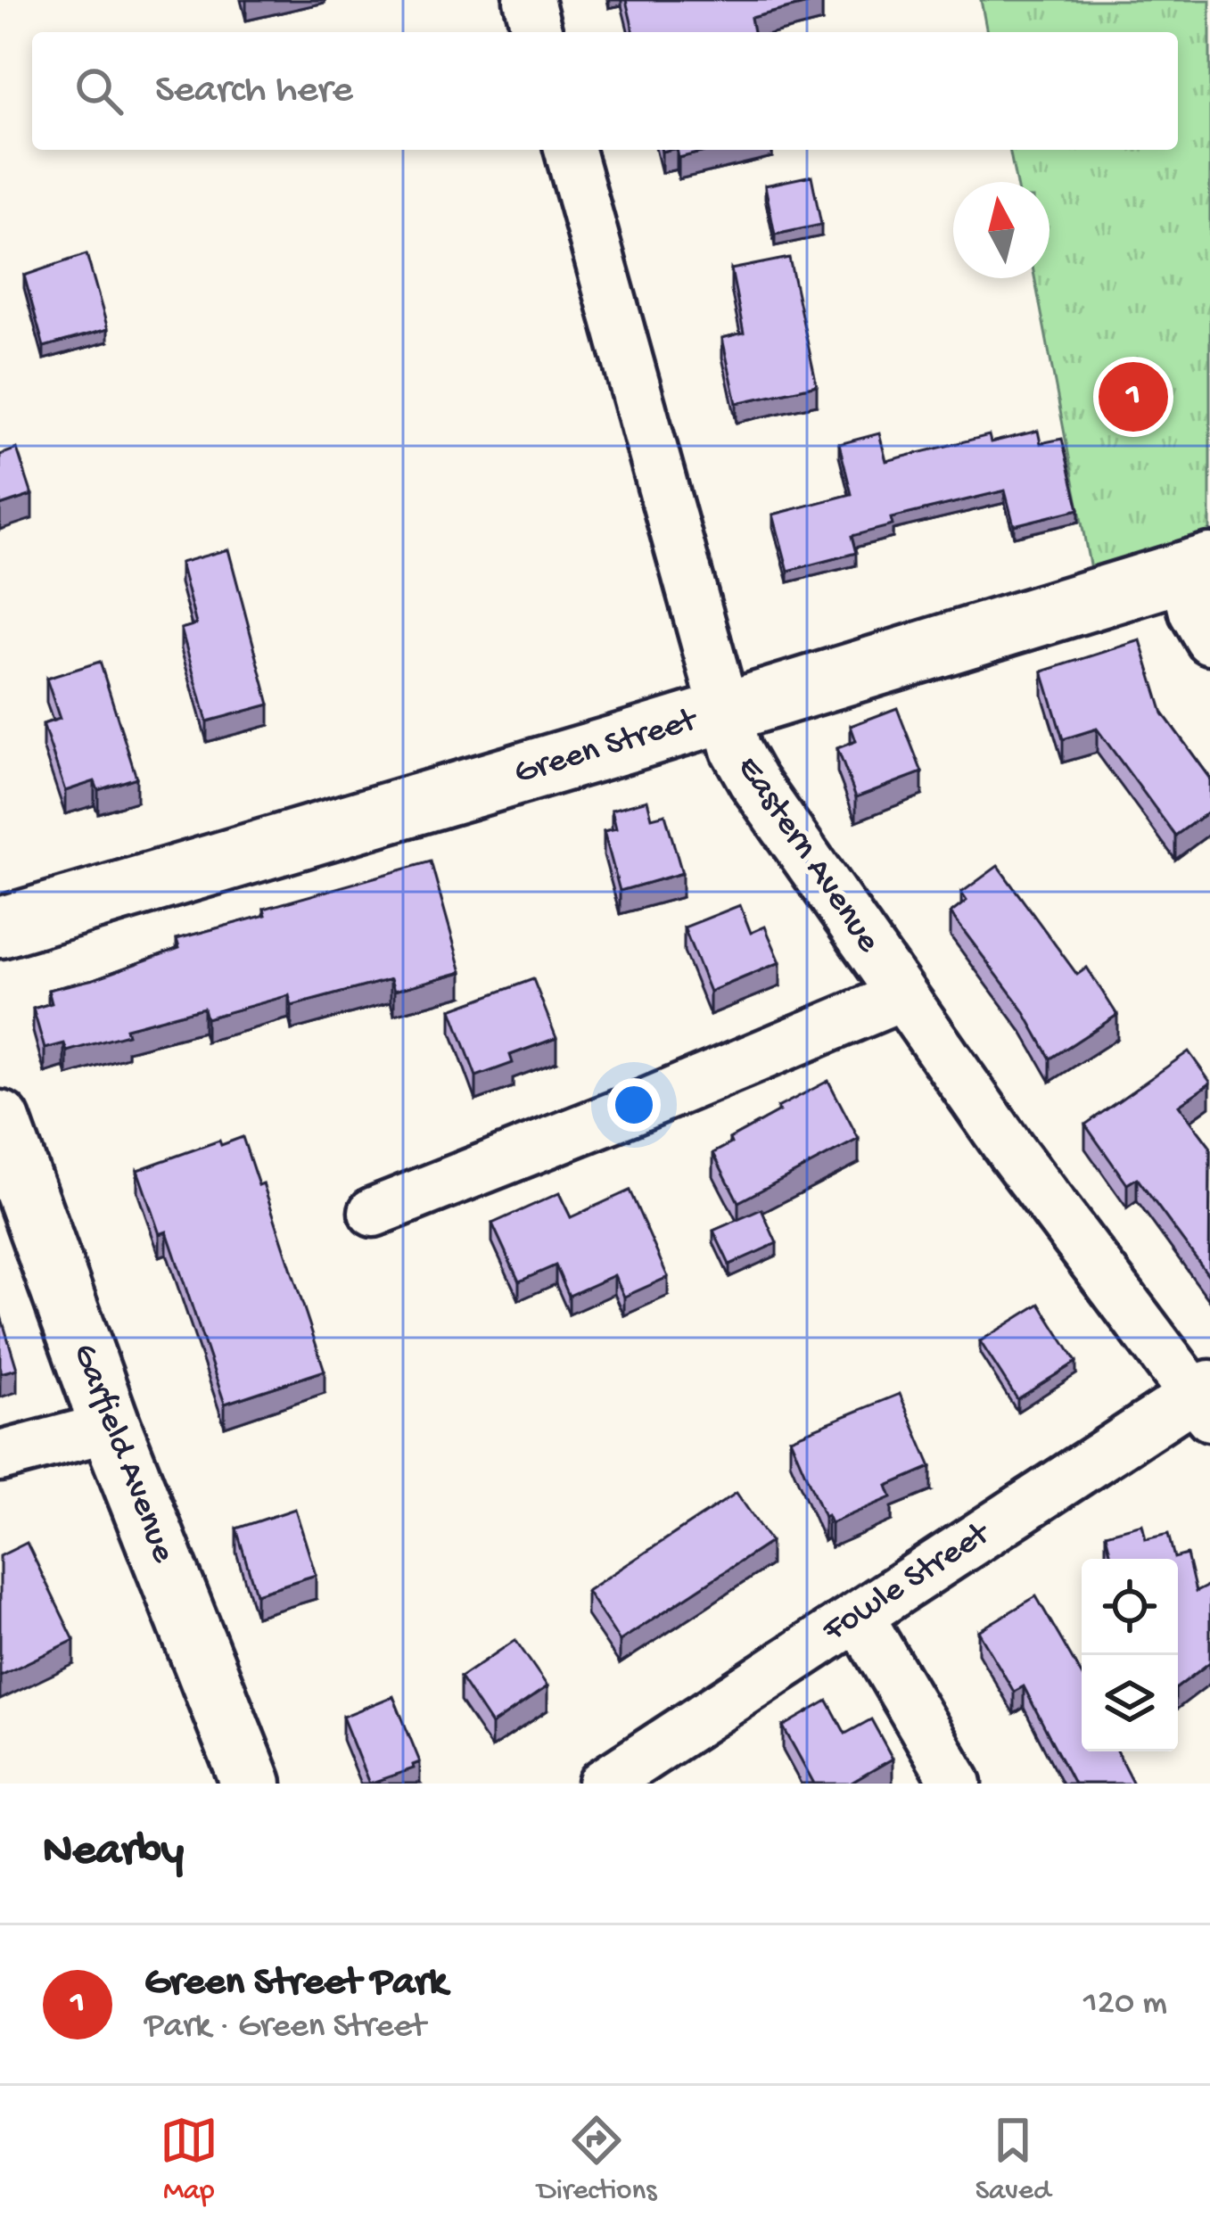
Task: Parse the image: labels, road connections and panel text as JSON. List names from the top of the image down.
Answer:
{
  "streets": {
    "street": [
      "Green Street",
      "Eastern Avenue",
      "Garfield Avenue",
      "Fowle Street"
    ]
  },
  "crossings": [
    ["Green Street", "Eastern Avenue"],
    ["Eastern Avenue", "Fowle Street"]
  ],
  "north": "top",
  "page": {
    "search": "Search here",
    "pins": "1",
    "heading": "Nearby",
    "list": [
      {
        "mark": "1",
        "name": "Green Street Park",
        "note": "Park · Green Street",
        "value": "120 m"
      }
    ],
    "nav": ["Map", "Directions", "Saved"]
  }
}
